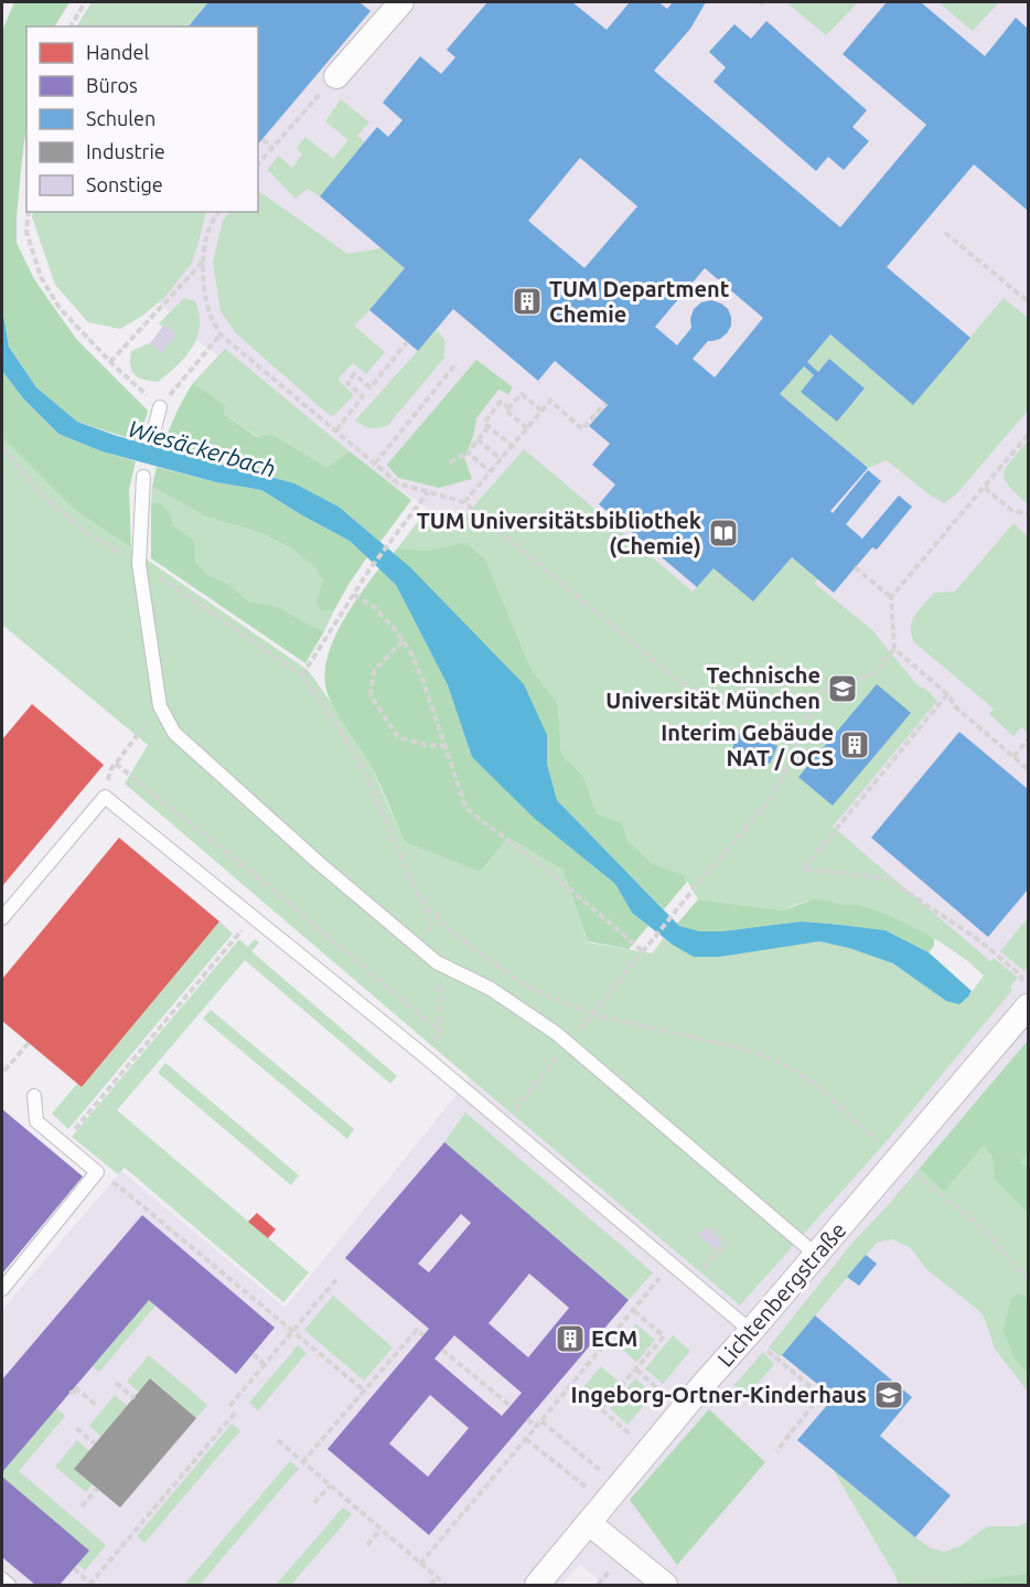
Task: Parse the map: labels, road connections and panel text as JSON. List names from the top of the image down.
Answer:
{
  "streets": {
    "street": ["Lichtenbergstraße"]
  },
  "water": ["Wiesäckerbach"],
  "places": {
    "building": ["TUM Department Chemie", "Interim Gebäude NAT / OCS", "ECM"],
    "library": ["TUM Universitätsbibliothek (Chemie)"],
    "school or university": ["Technische Universität München", "Ingeborg-Ortner-Kinderhaus"]
  },
  "legend": [
    "Handel",
    "Büros",
    "Schulen",
    "Industrie",
    "Sonstige"
  ]
}
